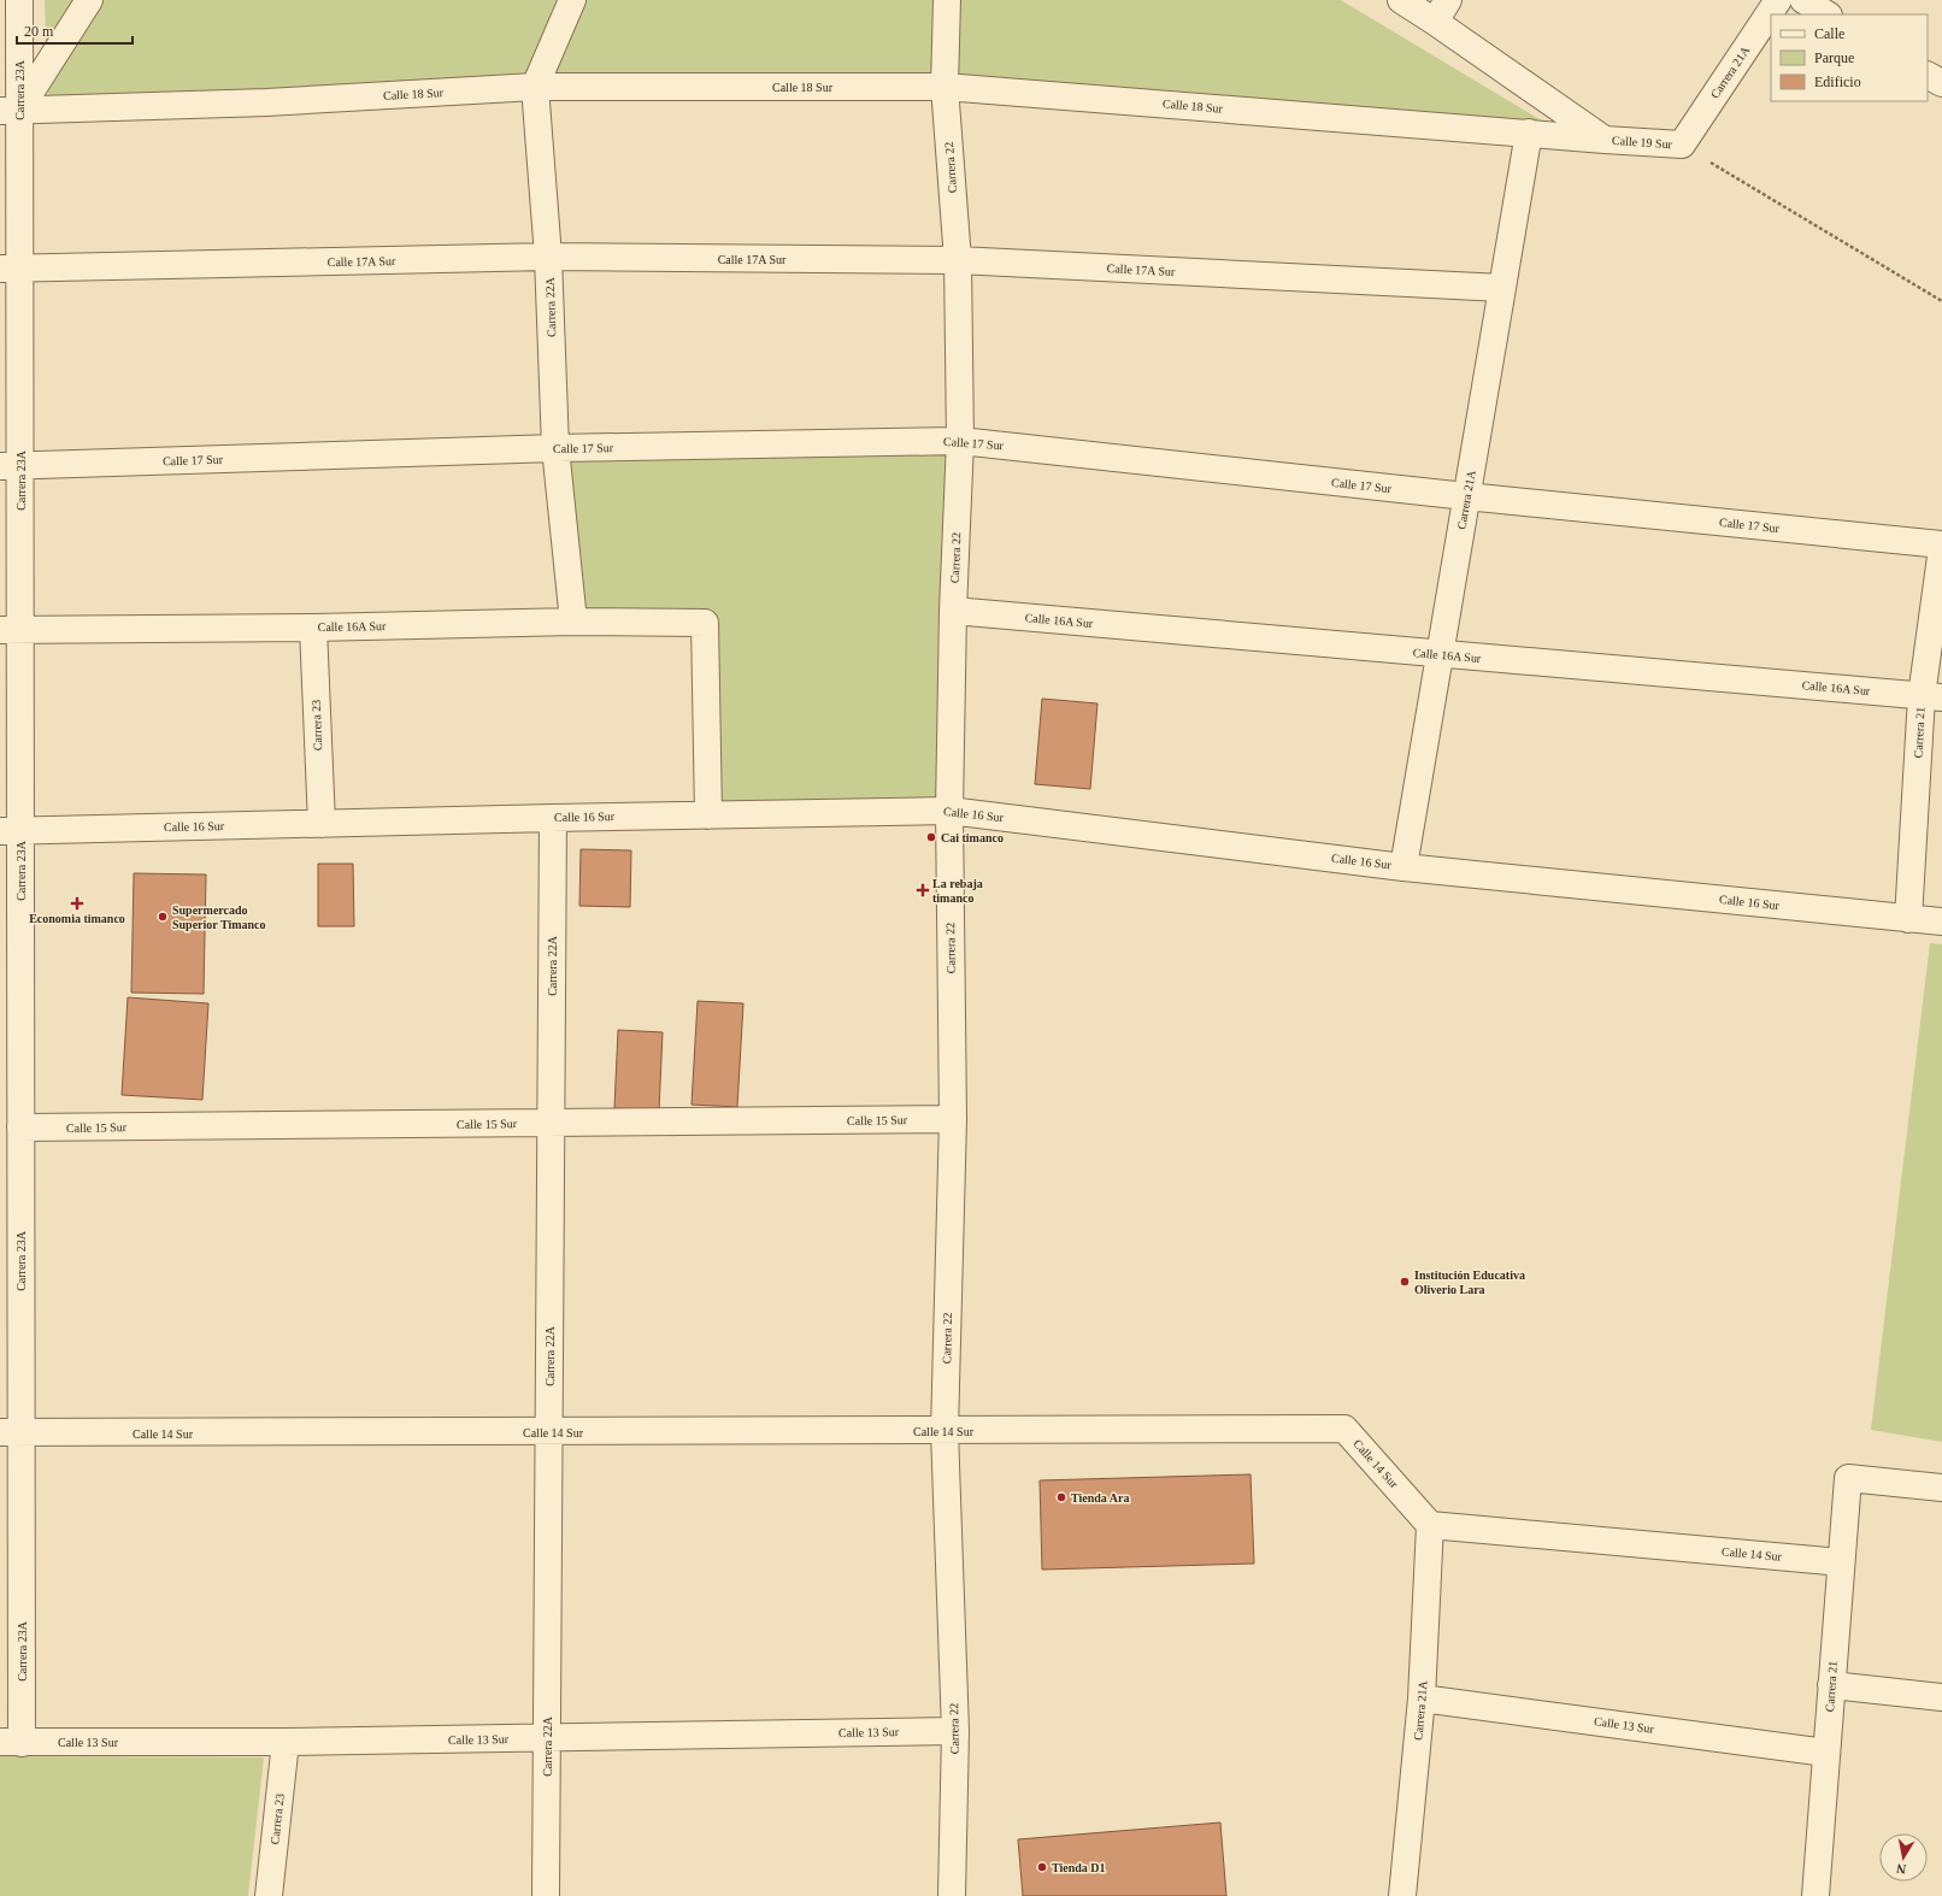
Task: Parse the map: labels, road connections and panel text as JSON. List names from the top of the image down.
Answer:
{
  "streets": {
    "street": [
      "Carrera 21A",
      "Calle 18 Sur",
      "Carrera 23A",
      "Calle 19 Sur",
      "Carrera 22",
      "Calle 17A Sur",
      "Carrera 22A",
      "Calle 17 Sur",
      "Calle 16A Sur",
      "Carrera 23",
      "Carrera 21",
      "Calle 16 Sur",
      "Calle 15 Sur",
      "Calle 14 Sur",
      "Calle 13 Sur"
    ]
  },
  "crossings": [
    ["Carrera 21A", "Calle 18 Sur"],
    ["Carrera 21A", "Calle 19 Sur"],
    ["Carrera 21A", "Calle 17A Sur"],
    ["Carrera 21A", "Calle 17 Sur"],
    ["Carrera 21A", "Calle 16A Sur"],
    ["Carrera 21A", "Calle 16 Sur"],
    ["Carrera 21A", "Calle 14 Sur"],
    ["Carrera 21A", "Calle 13 Sur"],
    ["Calle 18 Sur", "Carrera 23A"],
    ["Calle 18 Sur", "Calle 19 Sur"],
    ["Calle 18 Sur", "Carrera 22"],
    ["Calle 18 Sur", "Carrera 22A"],
    ["Carrera 23A", "Calle 17A Sur"],
    ["Carrera 23A", "Calle 17 Sur"],
    ["Carrera 23A", "Calle 16A Sur"],
    ["Carrera 23A", "Calle 16 Sur"],
    ["Carrera 23A", "Calle 15 Sur"],
    ["Carrera 23A", "Calle 14 Sur"],
    ["Carrera 23A", "Calle 13 Sur"],
    ["Carrera 22", "Calle 17A Sur"],
    ["Carrera 22", "Calle 17 Sur"],
    ["Carrera 22", "Calle 16A Sur"],
    ["Carrera 22", "Calle 16 Sur"],
    ["Carrera 22", "Calle 15 Sur"],
    ["Carrera 22", "Calle 14 Sur"],
    ["Carrera 22", "Calle 13 Sur"],
    ["Calle 17A Sur", "Carrera 22A"],
    ["Carrera 22A", "Calle 17 Sur"],
    ["Carrera 22A", "Calle 16A Sur"],
    ["Carrera 22A", "Calle 16 Sur"],
    ["Carrera 22A", "Calle 15 Sur"],
    ["Carrera 22A", "Calle 14 Sur"],
    ["Carrera 22A", "Calle 13 Sur"],
    ["Calle 17 Sur", "Carrera 21"],
    ["Calle 16A Sur", "Carrera 23"],
    ["Calle 16A Sur", "Carrera 21"],
    ["Calle 16A Sur", "Calle 16 Sur"],
    ["Carrera 23", "Calle 16 Sur"],
    ["Carrera 23", "Calle 13 Sur"],
    ["Carrera 21", "Calle 16 Sur"],
    ["Carrera 21", "Calle 14 Sur"],
    ["Carrera 21", "Calle 13 Sur"]
  ],
  "places": {
    "other": [
      "Cai timanco",
      "Supermercado Superior Timanco",
      "Institución Educativa Oliverio Lara",
      "Tienda Ara",
      "Tienda D1"
    ],
    "health": ["La rebaja timanco", "Economia timanco"]
  },
  "legend": ["Calle", "Parque", "Edificio"],
  "scale_bar": "20 m",
  "north": "bottom"
}
